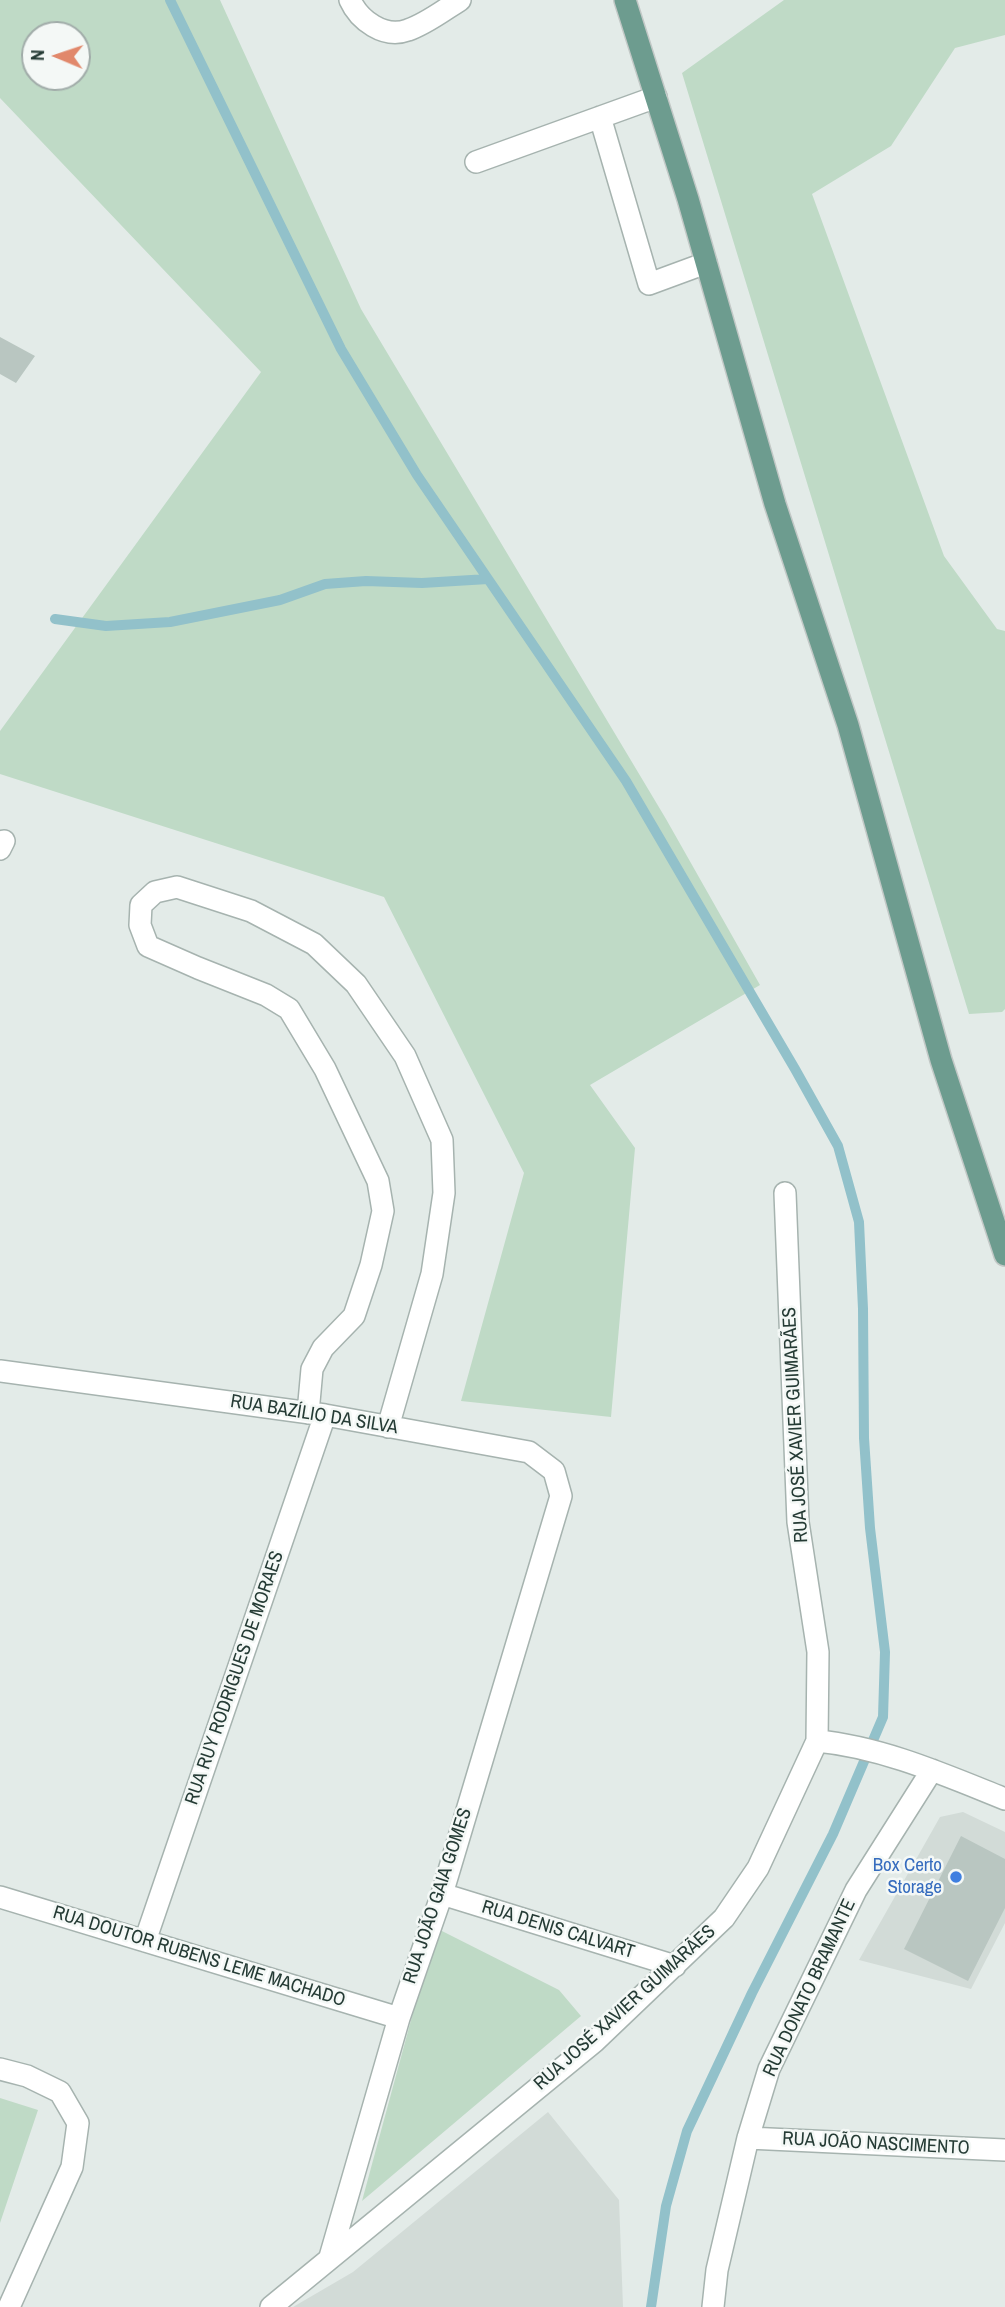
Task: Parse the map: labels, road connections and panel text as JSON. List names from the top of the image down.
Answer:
{
  "streets": {
    "street": [
      "RUA BAZÍLIO DA SILVA",
      "RUA JOSÉ XAVIER GUIMARÃES",
      "RUA RUY RODRIGUES DE MORAES",
      "RUA JOÃO GAIA GOMES",
      "RUA DENIS CALVART",
      "RUA DOUTOR RUBENS LEME MACHADO",
      "RUA DONATO BRAMANTE",
      "RUA JOÃO NASCIMENTO"
    ]
  },
  "crossings": [
    ["RUA BAZÍLIO DA SILVA", "RUA RUY RODRIGUES DE MORAES"],
    ["RUA BAZÍLIO DA SILVA", "RUA JOÃO GAIA GOMES"],
    ["RUA JOSÉ XAVIER GUIMARÃES", "RUA JOÃO GAIA GOMES"],
    ["RUA JOSÉ XAVIER GUIMARÃES", "RUA DENIS CALVART"],
    ["RUA RUY RODRIGUES DE MORAES", "RUA DOUTOR RUBENS LEME MACHADO"],
    ["RUA JOÃO GAIA GOMES", "RUA DENIS CALVART"],
    ["RUA JOÃO GAIA GOMES", "RUA DOUTOR RUBENS LEME MACHADO"],
    ["RUA DONATO BRAMANTE", "RUA JOÃO NASCIMENTO"]
  ],
  "places": ["Box Certo Storage"],
  "north": "left"
}
